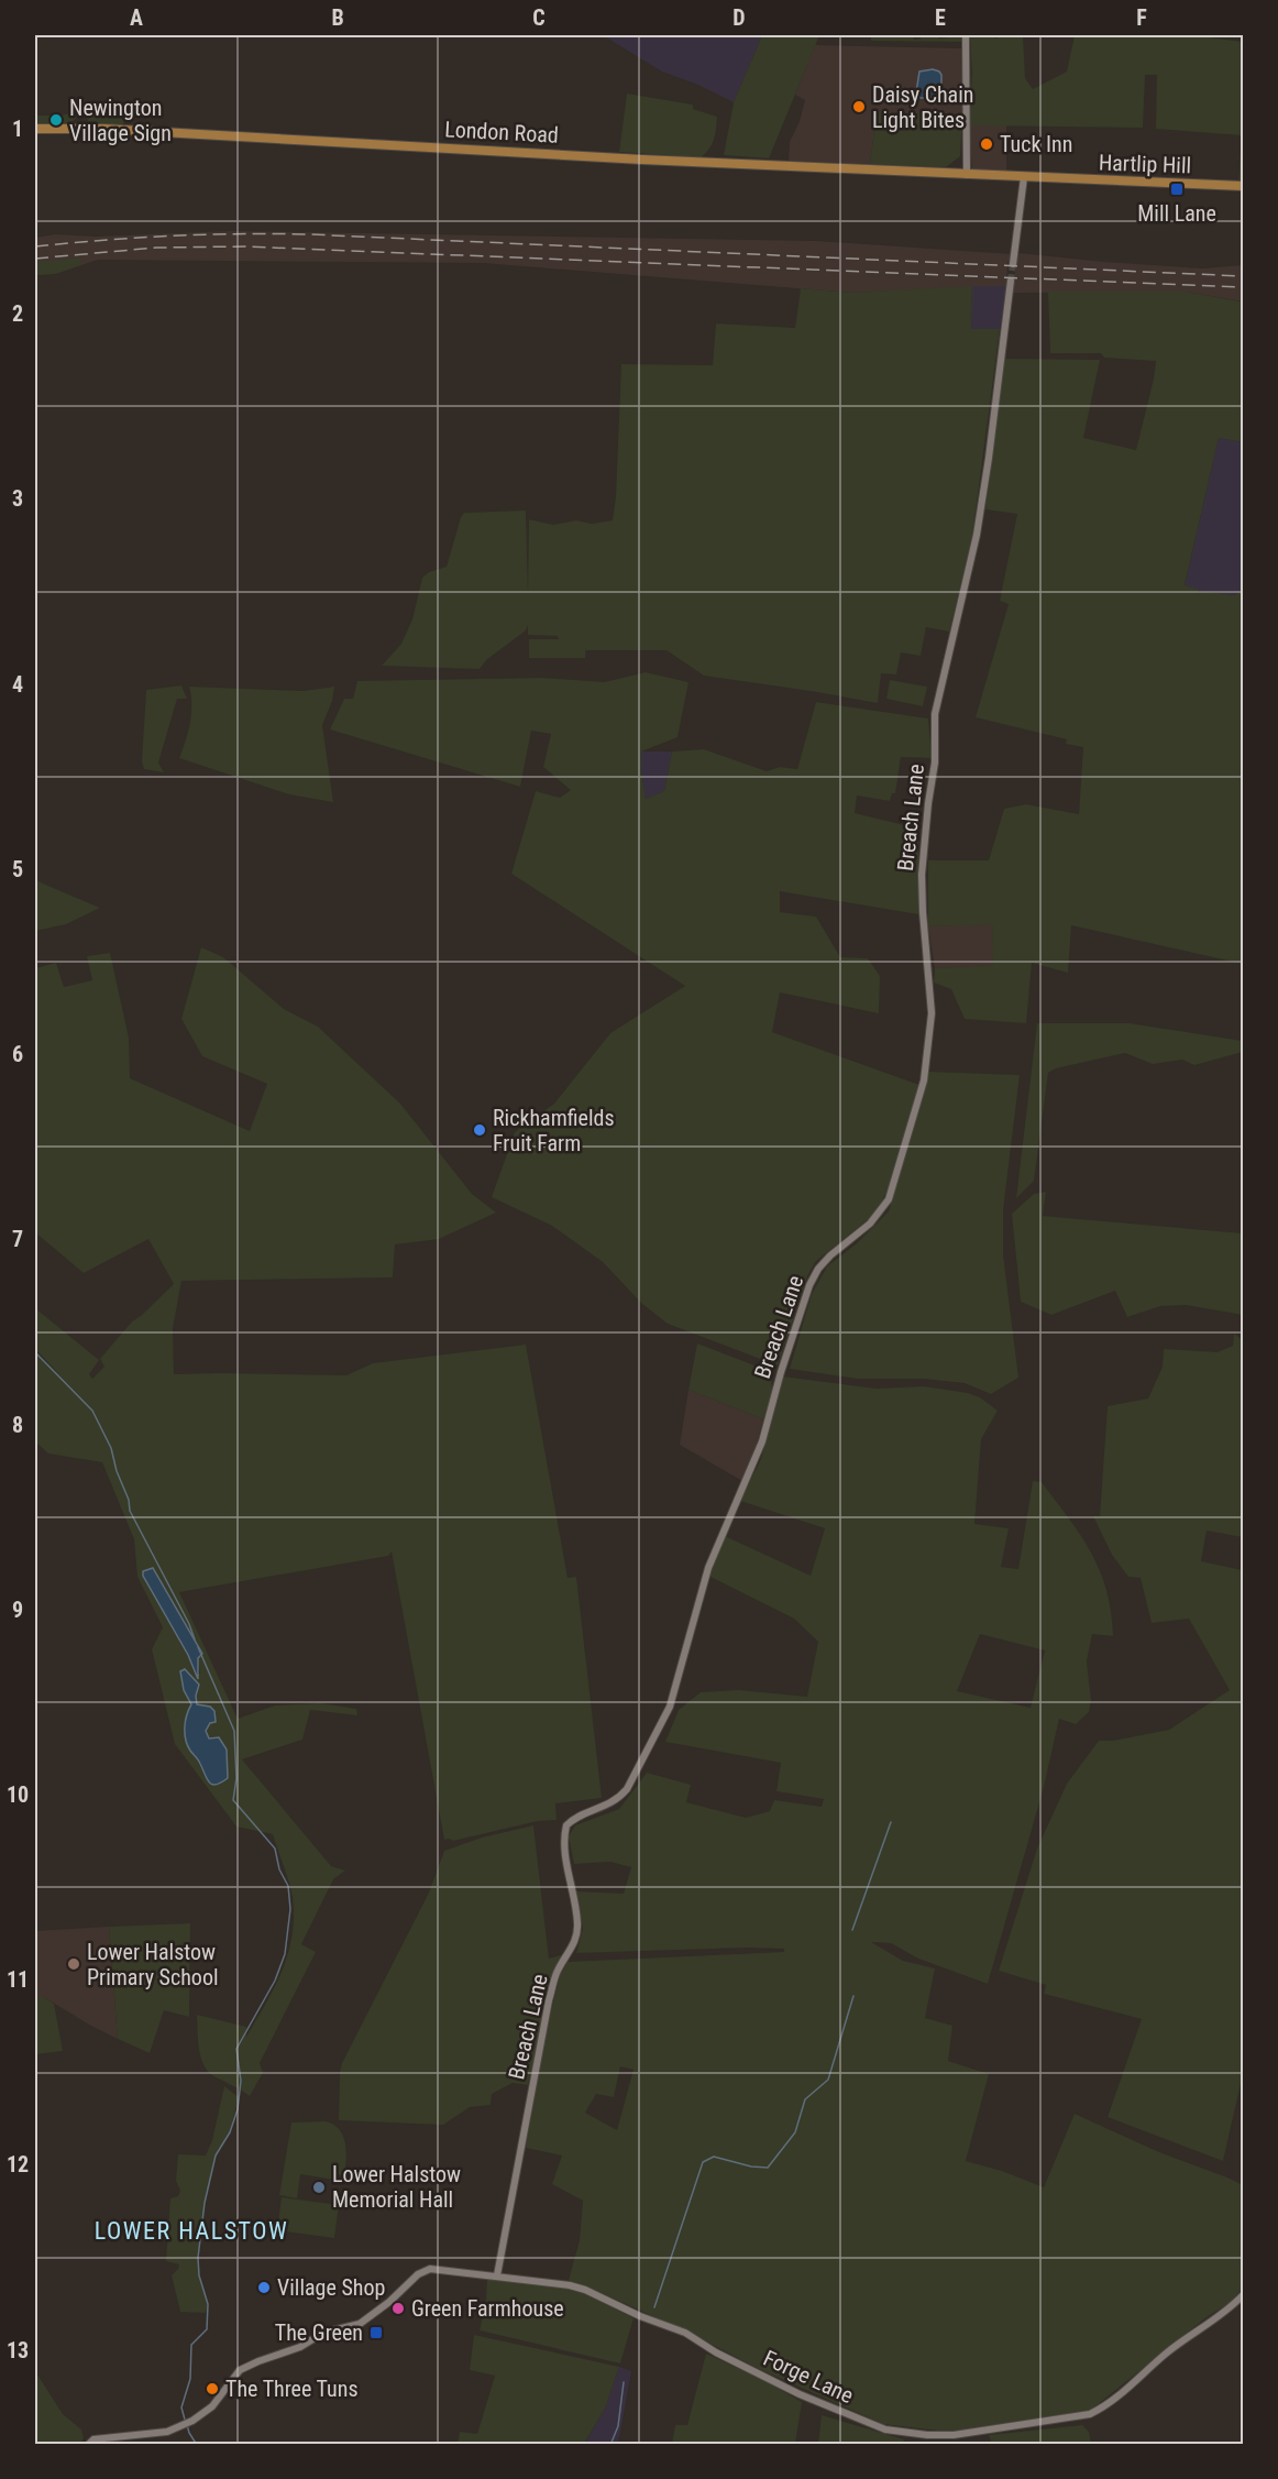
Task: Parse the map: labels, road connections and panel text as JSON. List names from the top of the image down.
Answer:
{
  "streets": {
    "main road": ["London Road", "Hartlip Hill"],
    "street": ["Breach Lane", "Forge Lane"]
  },
  "crossings": [
    ["London Road", "Hartlip Hill"],
    ["Breach Lane", "Forge Lane"]
  ],
  "districts": ["LOWER HALSTOW"],
  "places": {
    "other": [
      "Daisy Chain Light Bites",
      "Newington Village Sign",
      "Tuck Inn",
      "Rickhamfields Fruit Farm",
      "Lower Halstow Primary School",
      "Lower Halstow Memorial Hall",
      "Village Shop",
      "Green Farmhouse",
      "The Three Tuns"
    ],
    "transit": ["Mill Lane", "The Green"]
  },
  "grid": {
    "columns": [
      "A",
      "B",
      "C",
      "D",
      "E",
      "F"
    ],
    "rows": [
      "1",
      "2",
      "3",
      "4",
      "5",
      "6",
      "7",
      "8",
      "9",
      "10",
      "11",
      "12",
      "13"
    ]
  }
}
